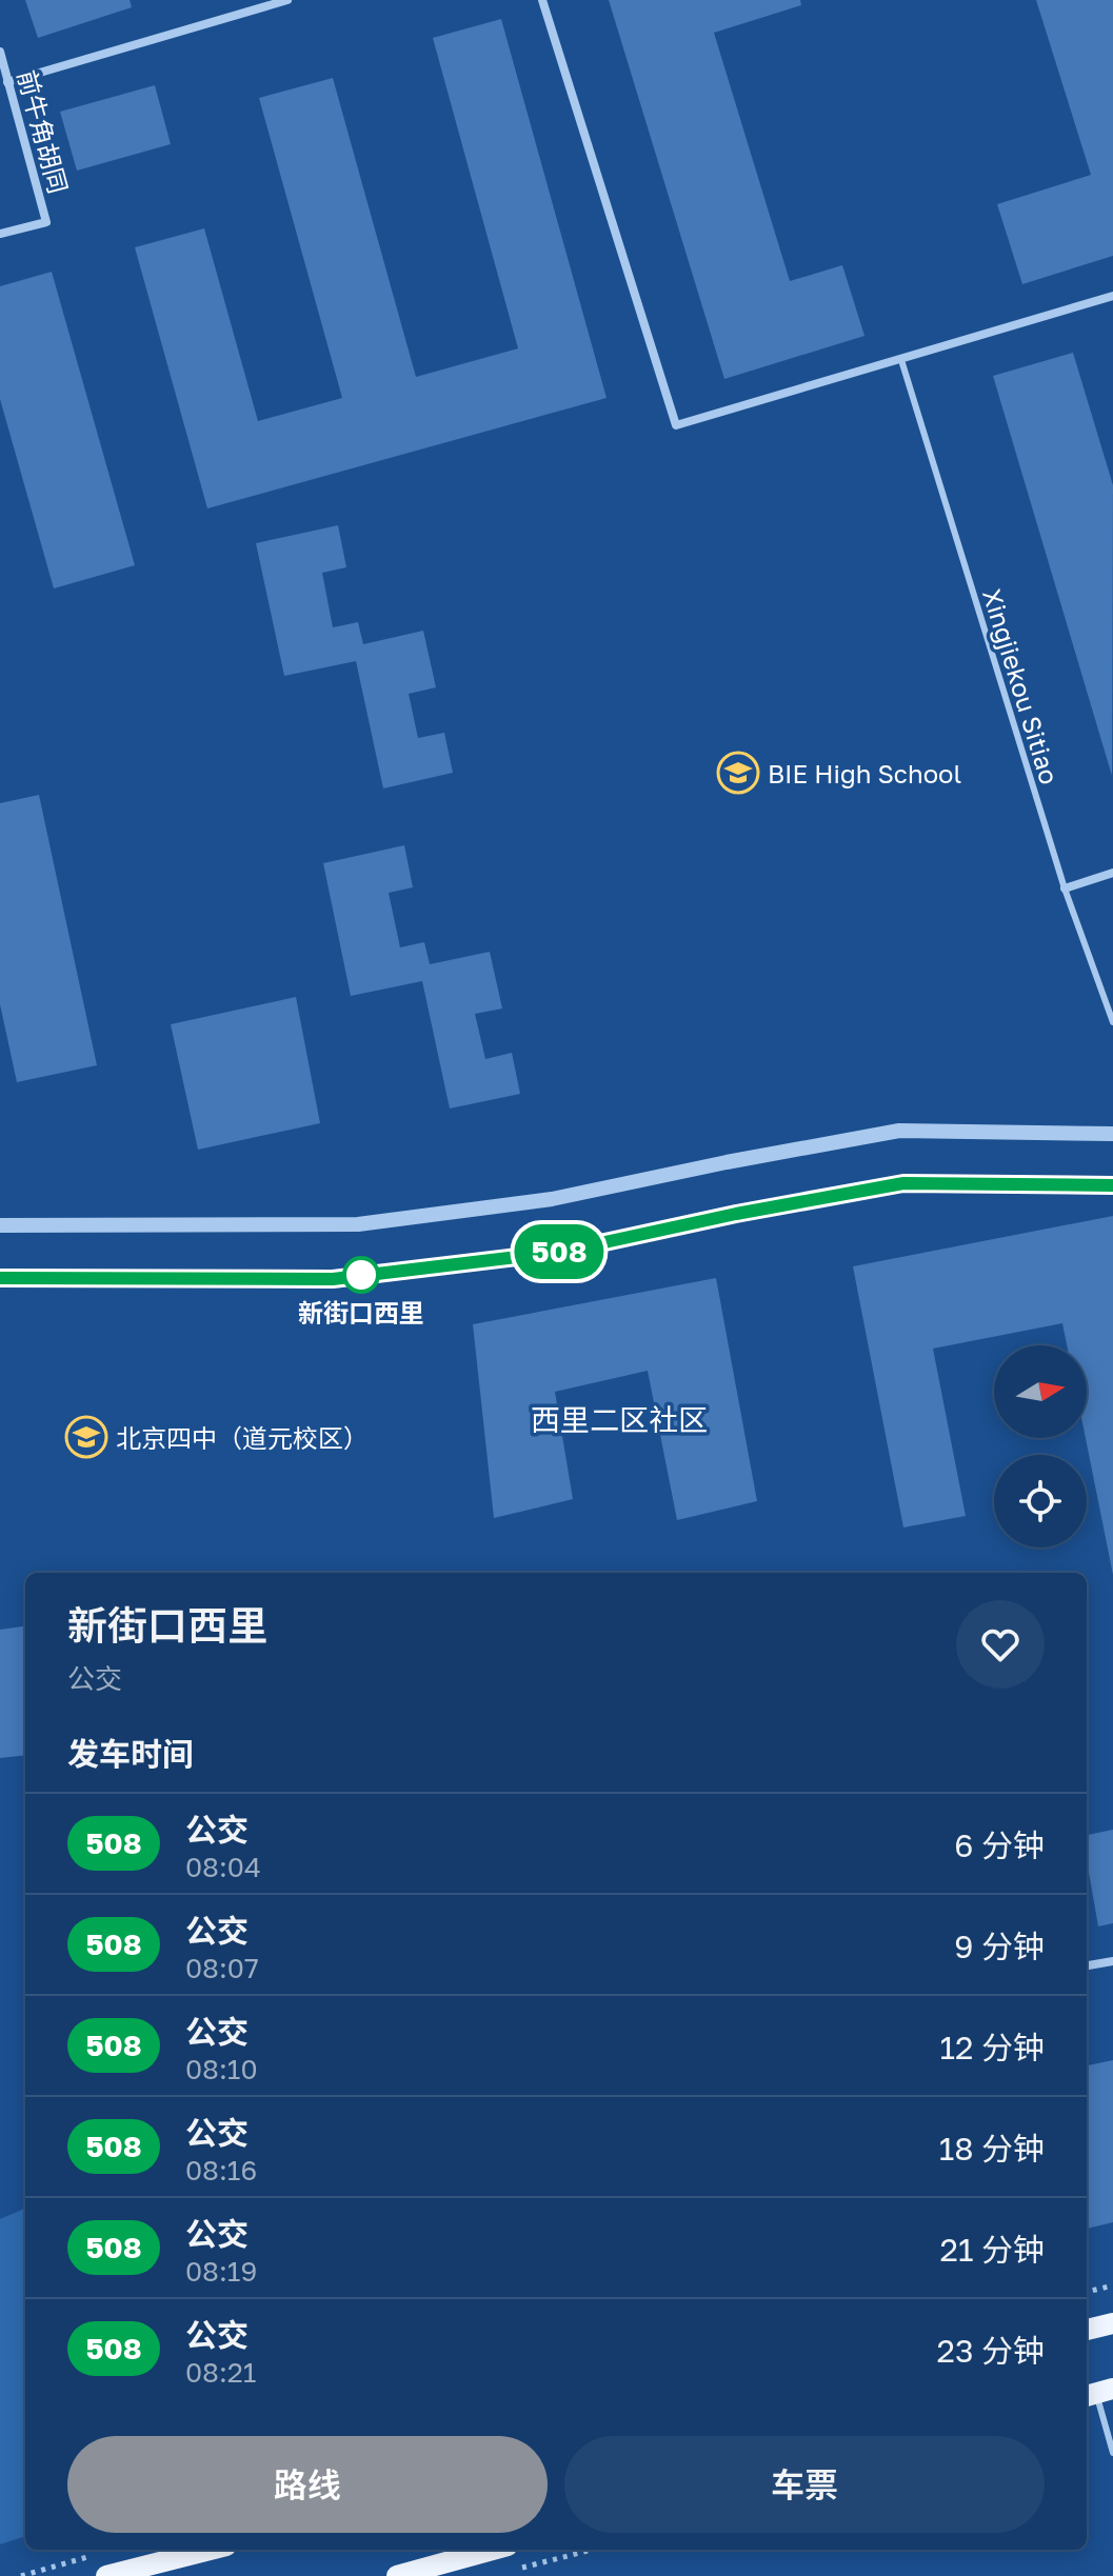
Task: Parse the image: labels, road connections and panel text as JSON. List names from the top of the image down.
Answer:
{
  "streets": {
    "street": ["前牛角胡同"],
    "lane": ["Xingjiekou Sitiao"]
  },
  "districts": ["西里二区社区"],
  "places": {
    "school or university": ["BIE High School", "北京四中（道元校区）"],
    "other": ["新街口西里"]
  },
  "lines": ["bus line 508"],
  "north": "right",
  "page": {
    "on_map": "508",
    "heading": [
      ["新街口西里", "公交"],
      "发车时间"
    ],
    "list": [
      {
        "mark": "508",
        "name": "公交",
        "note": "08:04",
        "value": "6 分钟"
      },
      {
        "mark": "508",
        "name": "公交",
        "note": "08:07",
        "value": "9 分钟"
      },
      {
        "mark": "508",
        "name": "公交",
        "note": "08:10",
        "value": "12 分钟"
      },
      {
        "mark": "508",
        "name": "公交",
        "note": "08:16",
        "value": "18 分钟"
      },
      {
        "mark": "508",
        "name": "公交",
        "note": "08:19",
        "value": "21 分钟"
      },
      {
        "mark": "508",
        "name": "公交",
        "note": "08:21",
        "value": "23 分钟"
      }
    ],
    "buttons": ["路线", "车票"]
  }
}
